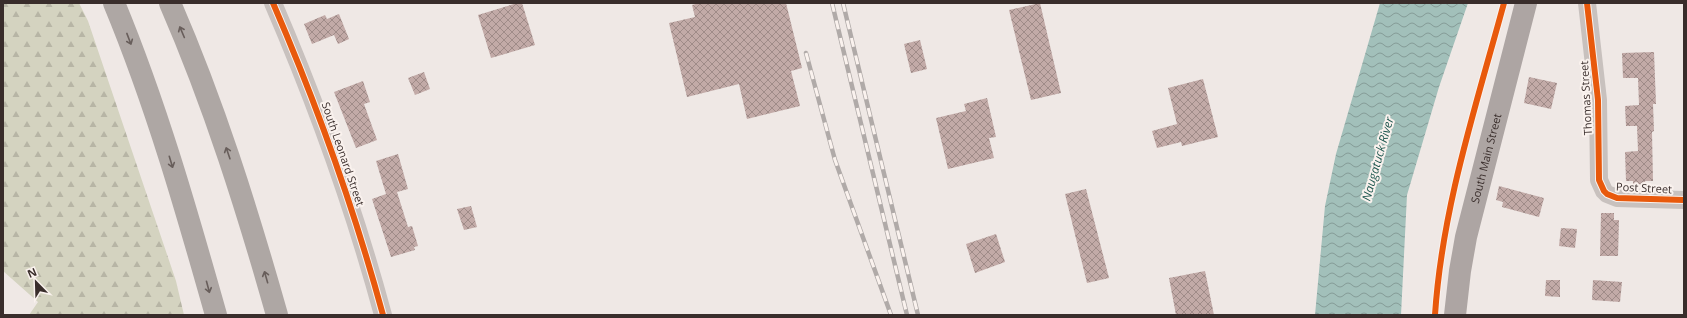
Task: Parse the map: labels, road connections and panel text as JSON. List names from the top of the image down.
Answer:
{
  "streets": {
    "main road": ["South Main Street"],
    "street": ["Thomas Street", "South Leonard Street", "Post Street"]
  },
  "crossings": [
    ["Thomas Street", "Post Street"]
  ],
  "water": ["Naugatuck River"],
  "north": "top left"
}
